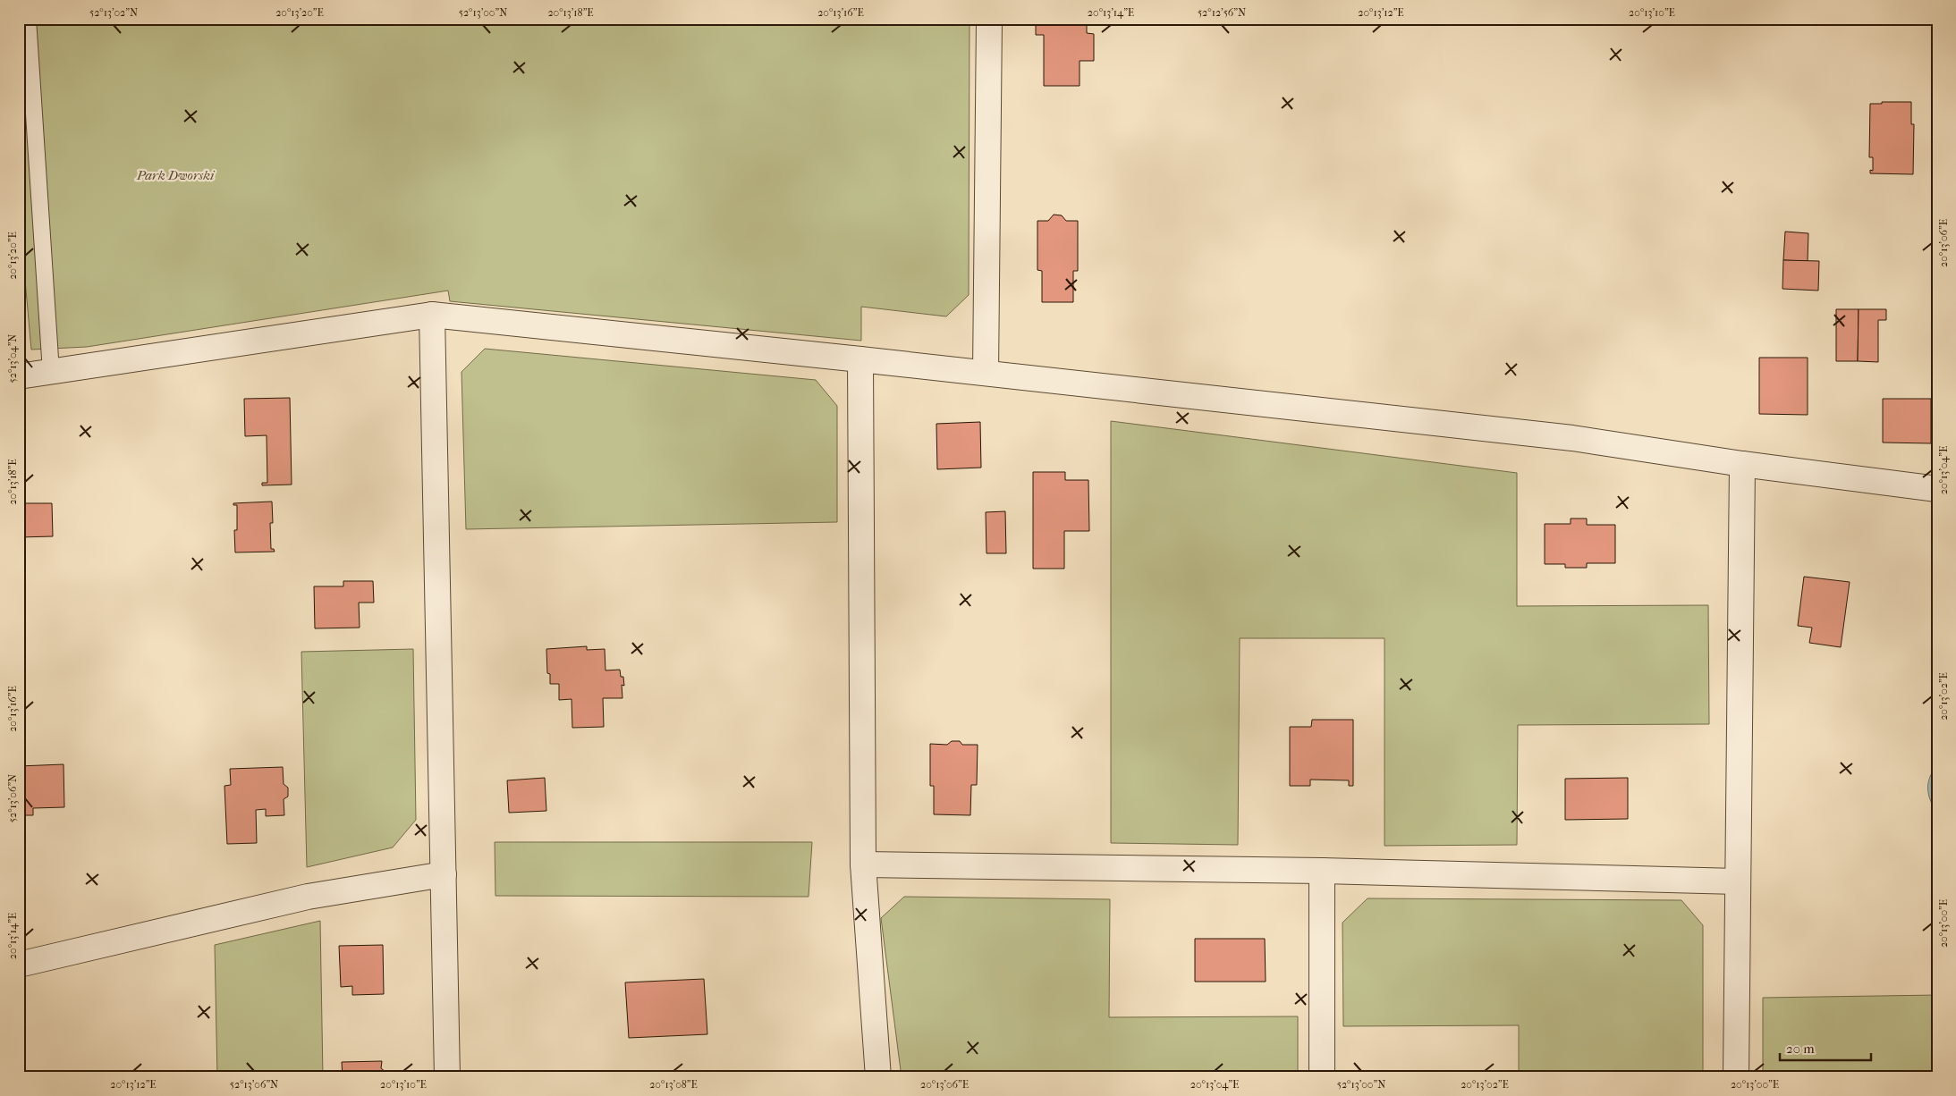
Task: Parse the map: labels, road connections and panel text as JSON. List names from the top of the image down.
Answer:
{
  "parks": ["Park Dworski"],
  "scale_bar": "20 m",
  "coordinates": [
    "52°13'02\"N",
    "20°13'20\"E",
    "52°13'00\"N",
    "20°13'18\"E",
    "20°13'16\"E",
    "20°13'14\"E",
    "52°12'56\"N",
    "20°13'12\"E",
    "20°13'10\"E",
    "20°13'06\"E",
    "52°13'04\"N",
    "20°13'04\"E",
    "20°13'02\"E",
    "52°13'06\"N",
    "20°13'00\"E",
    "20°13'08\"E"
  ]
}
